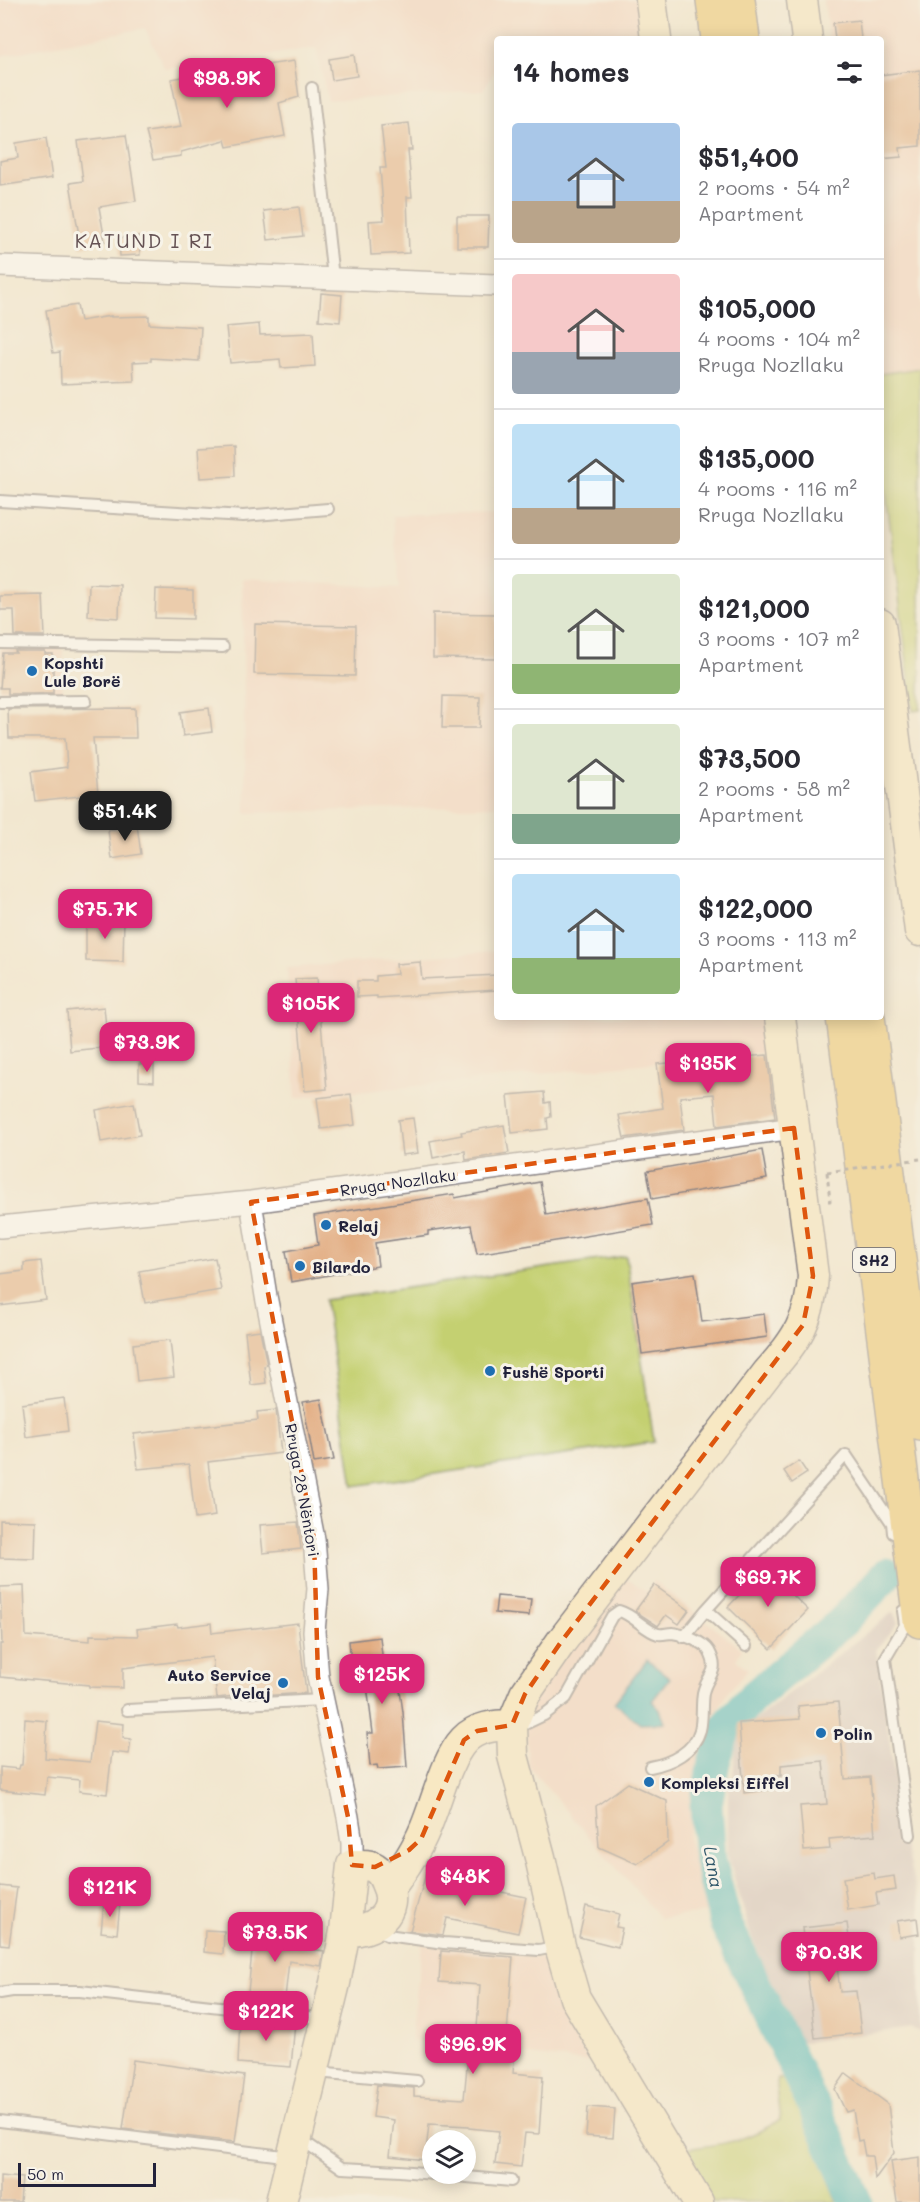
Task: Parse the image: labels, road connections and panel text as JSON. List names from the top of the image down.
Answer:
{
  "streets": {
    "highway": ["SH2"],
    "main road": ["Rruga 28 Nëntori"],
    "street": ["Rruga Nozllaku"]
  },
  "crossings": [
    ["Rruga Nozllaku", "Rruga 28 Nëntori"]
  ],
  "districts": ["KATUND I RI"],
  "water": ["Lana"],
  "places": [
    "Kopshti Lule Borë",
    "Relaj",
    "Bilardo",
    "Fushë Sporti",
    "Auto Service Velaj",
    "Polin",
    "Kompleksi Eiffel"
  ],
  "scale_bar": "50 m",
  "page": {
    "heading": "14 homes",
    "price": [
      "$98.9K",
      "$51.4K",
      "$75.7K",
      "$105K",
      "$73.9K",
      "$135K",
      "$69.7K",
      "$125K",
      "$48K",
      "$121K",
      "$73.5K",
      "$70.3K",
      "$122K",
      "$96.9K"
    ],
    "list": [
      {
        "name": "$51,400",
        "note": "2 rooms · 54 m² · Apartment"
      },
      {
        "name": "$105,000",
        "note": "4 rooms · 104 m² · Rruga Nozllaku"
      },
      {
        "name": "$135,000",
        "note": "4 rooms · 116 m² · Rruga Nozllaku"
      },
      {
        "name": "$121,000",
        "note": "3 rooms · 107 m² · Apartment"
      },
      {
        "name": "$73,500",
        "note": "2 rooms · 58 m² · Apartment"
      },
      {
        "name": "$122,000",
        "note": "3 rooms · 113 m² · Apartment"
      }
    ],
    "scale": "50 m"
  }
}
